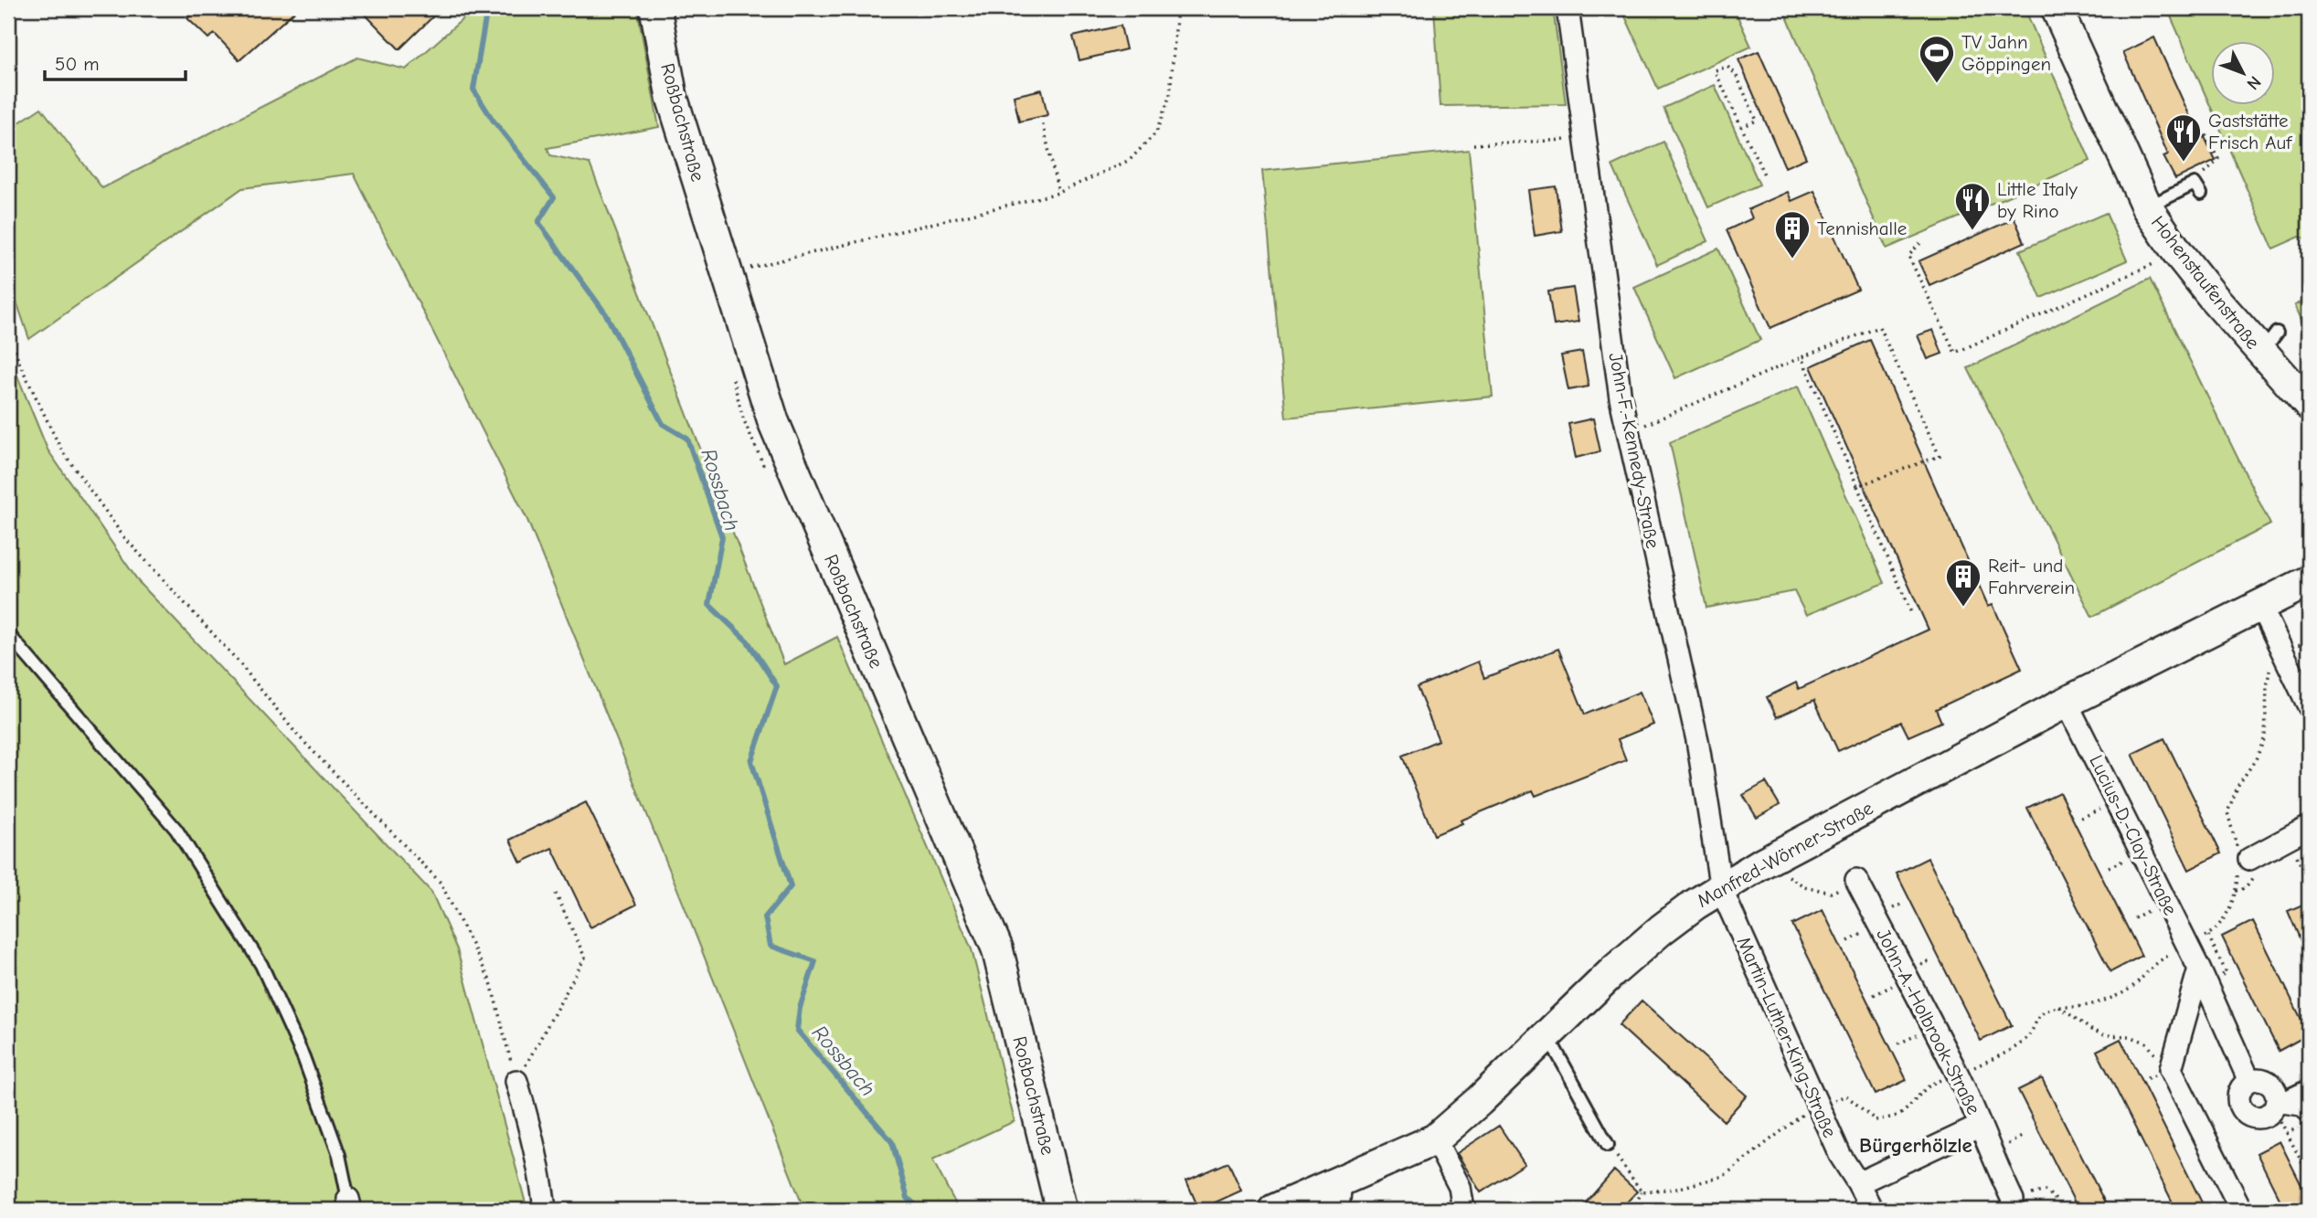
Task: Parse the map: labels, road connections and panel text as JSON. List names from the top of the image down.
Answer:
{
  "streets": {
    "street": [
      "Roßbachstraße",
      "Hohenstaufenstraße",
      "John-F.-Kennedy-Straße",
      "Lucius-D.-Clay-Straße",
      "Manfred-Wörner-Straße",
      "John-A.-Holbrook-Straße",
      "Martin-Luther-King-Straße"
    ]
  },
  "crossings": [
    ["John-F.-Kennedy-Straße", "Manfred-Wörner-Straße"],
    ["John-F.-Kennedy-Straße", "Martin-Luther-King-Straße"],
    ["Lucius-D.-Clay-Straße", "Manfred-Wörner-Straße"],
    ["Manfred-Wörner-Straße", "Martin-Luther-King-Straße"]
  ],
  "districts": ["Bürgerhölzle"],
  "water": ["Rossbach"],
  "places": {
    "sports": ["TV Jahn Göppingen"],
    "restaurant": ["Gaststätte Frisch Auf", "Little Italy by Rino"],
    "building": ["Tennishalle", "Reit- und Fahrverein"]
  },
  "scale_bar": "50 m",
  "north": "bottom right"
}
